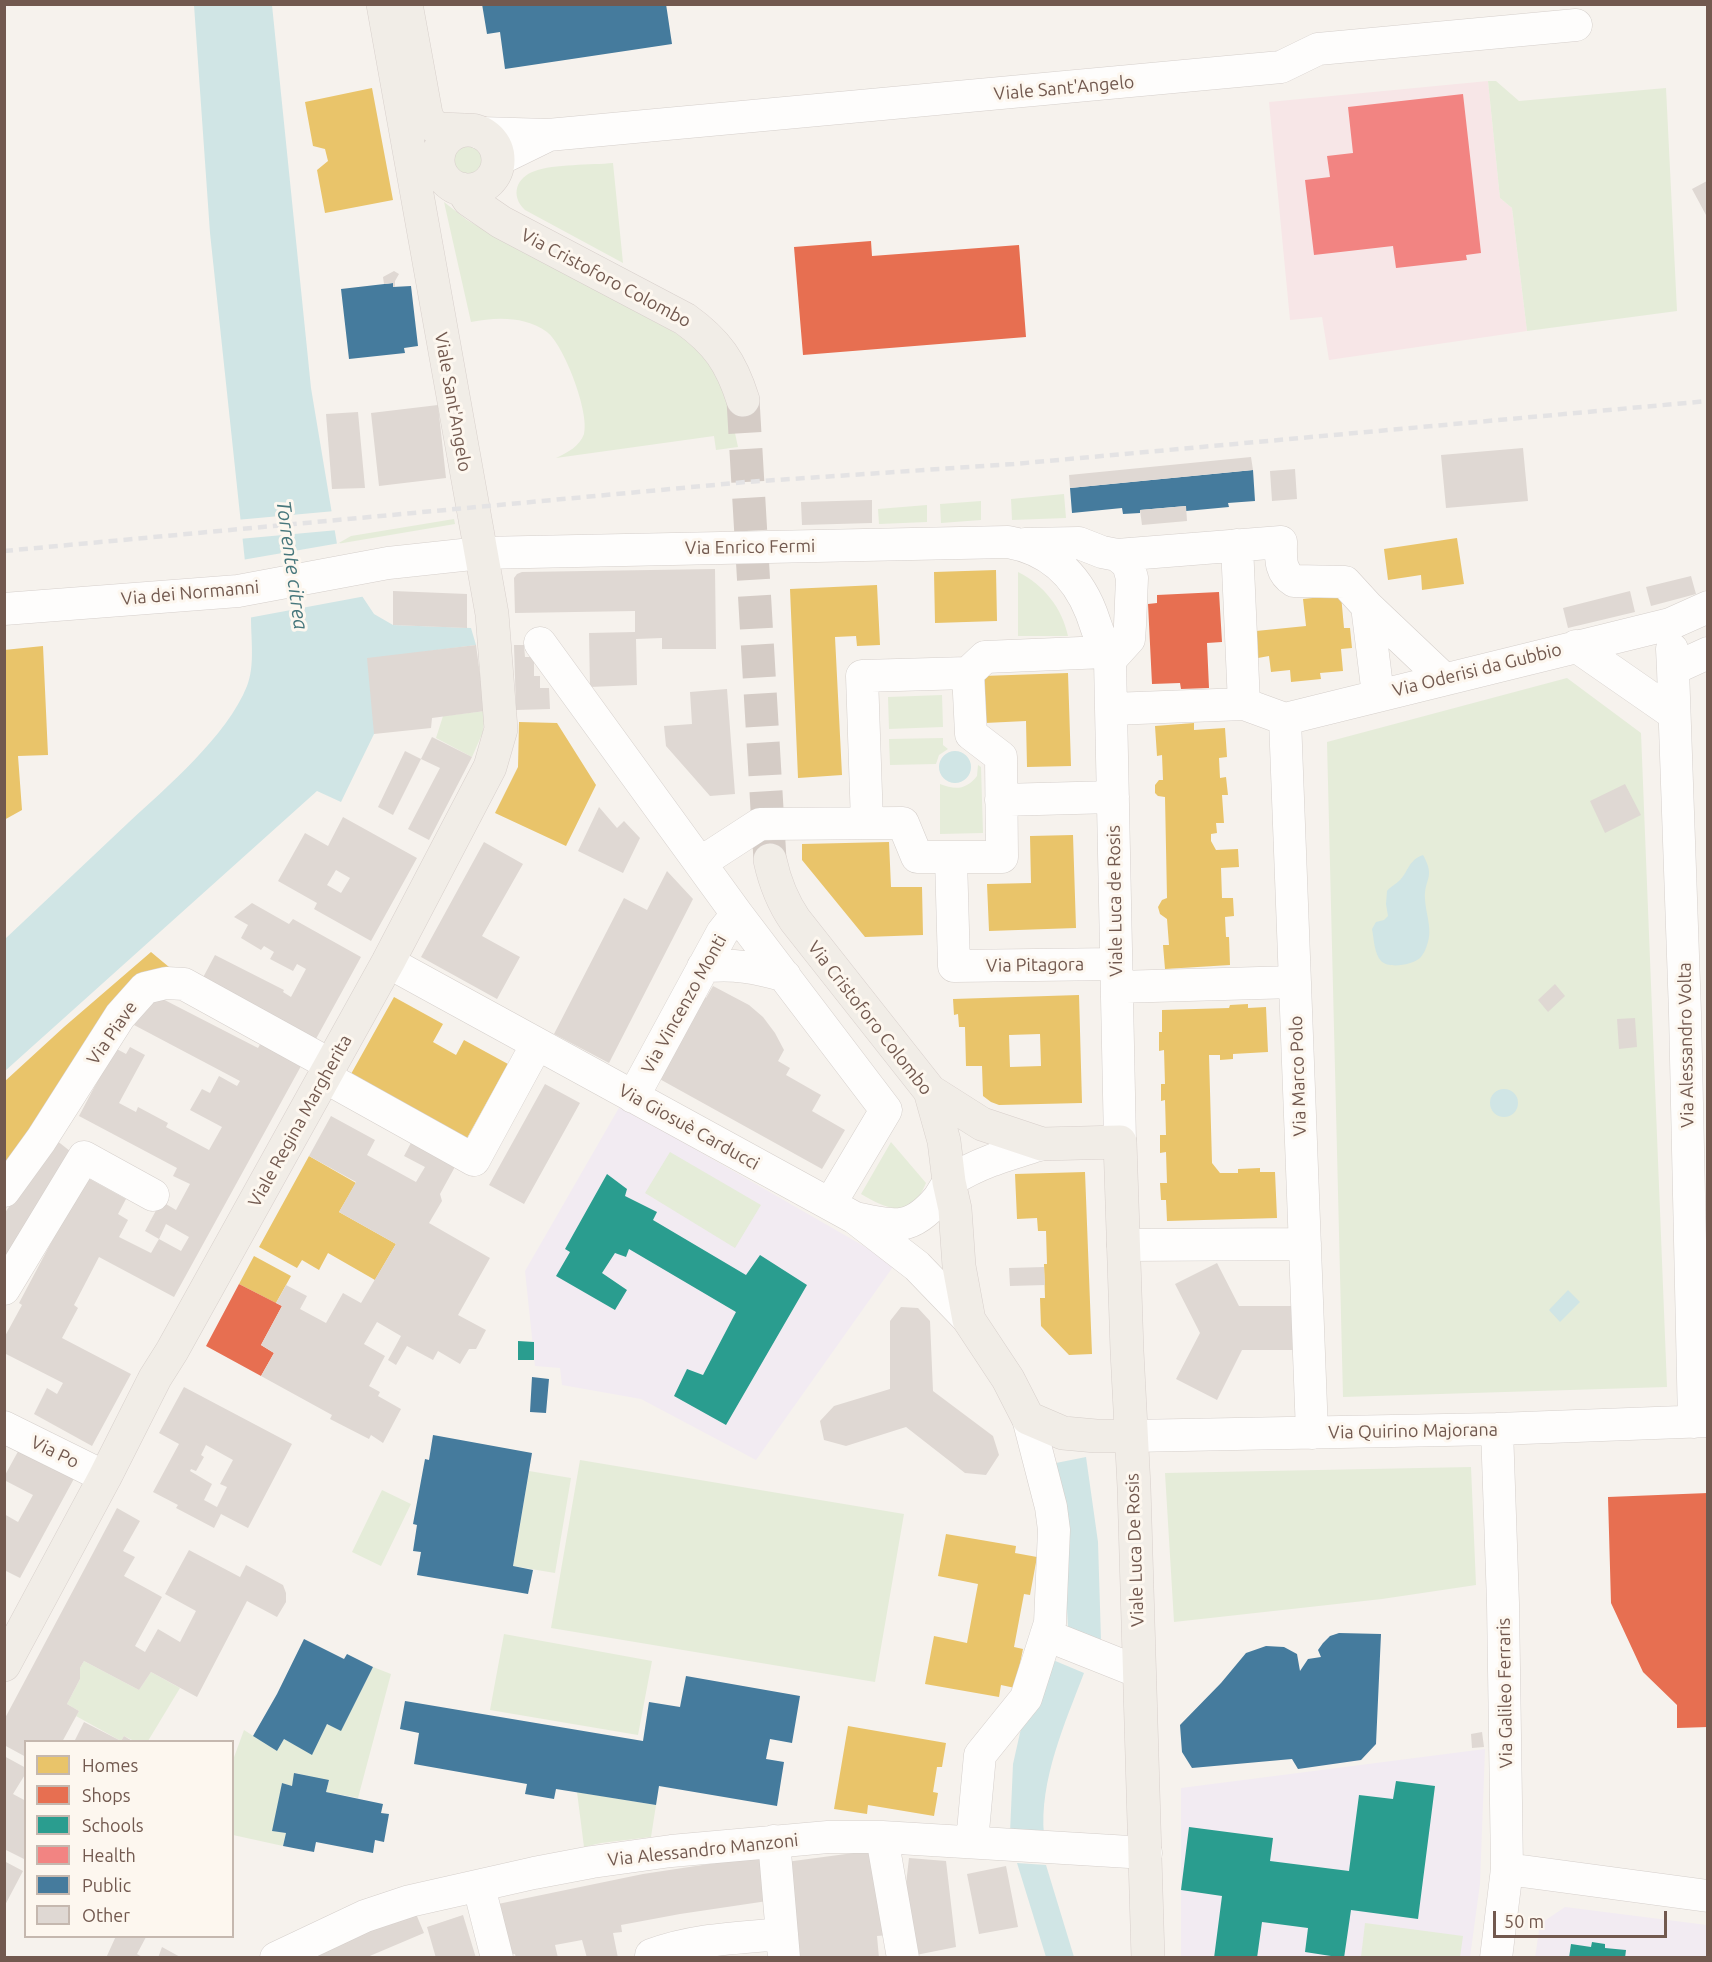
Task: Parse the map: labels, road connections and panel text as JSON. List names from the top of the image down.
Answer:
{
  "streets": {
    "main road": [
      "Viale Sant'Angelo",
      "Via Cristoforo Colombo",
      "Viale Regina Margherita",
      "Viale Luca De Rosis"
    ],
    "street": [
      "Via Enrico Fermi",
      "Via dei Normanni",
      "Via Oderisi da Gubbio",
      "Viale Luca de Rosis",
      "Via Pitagora",
      "Via Vincenzo Monti",
      "Via Piave",
      "Via Alessandro Volta",
      "Via Marco Polo",
      "Via Giosuè Carducci",
      "Via Quirino Majorana",
      "Via Po",
      "Via Galileo Ferraris",
      "Via Alessandro Manzoni"
    ]
  },
  "crossings": [
    ["Viale Sant'Angelo", "Via Cristoforo Colombo"],
    ["Viale Sant'Angelo", "Via Enrico Fermi"],
    ["Viale Sant'Angelo", "Via dei Normanni"],
    ["Viale Sant'Angelo", "Viale Regina Margherita"],
    ["Via Cristoforo Colombo", "Via Giosuè Carducci"],
    ["Via Enrico Fermi", "Via dei Normanni"],
    ["Via Enrico Fermi", "Viale Luca de Rosis"],
    ["Via Enrico Fermi", "Viale Regina Margherita"],
    ["Via dei Normanni", "Viale Regina Margherita"],
    ["Via Oderisi da Gubbio", "Via Alessandro Volta"],
    ["Via Oderisi da Gubbio", "Via Marco Polo"],
    ["Viale Luca de Rosis", "Via Pitagora"],
    ["Viale Luca de Rosis", "Viale Luca De Rosis"],
    ["Via Pitagora", "Via Marco Polo"],
    ["Via Vincenzo Monti", "Via Giosuè Carducci"],
    ["Via Piave", "Viale Regina Margherita"],
    ["Via Piave", "Via Giosuè Carducci"],
    ["Via Alessandro Volta", "Via Quirino Majorana"],
    ["Via Marco Polo", "Via Quirino Majorana"],
    ["Viale Regina Margherita", "Via Giosuè Carducci"],
    ["Viale Regina Margherita", "Via Po"],
    ["Via Quirino Majorana", "Viale Luca De Rosis"],
    ["Via Quirino Majorana", "Via Galileo Ferraris"],
    ["Viale Luca De Rosis", "Via Alessandro Manzoni"]
  ],
  "water": ["Torrente citrea"],
  "legend": [
    "Homes",
    "Shops",
    "Schools",
    "Health",
    "Public",
    "Other"
  ],
  "scale_bar": "50 m"
}
